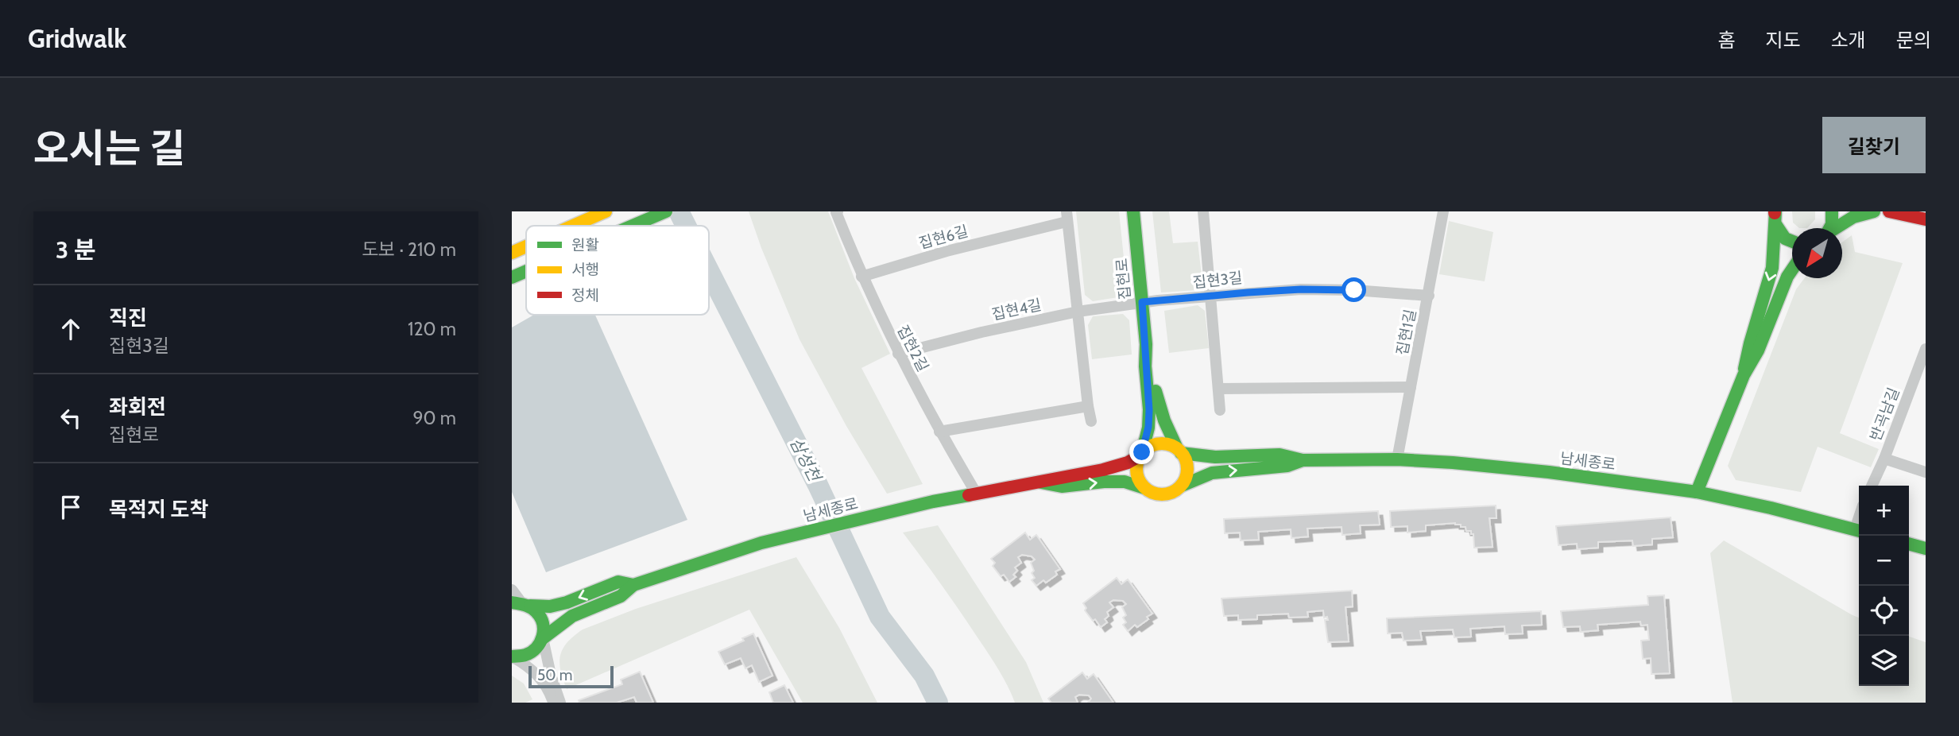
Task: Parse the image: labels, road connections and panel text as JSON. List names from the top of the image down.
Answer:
{
  "streets": {
    "main road": ["집현로", "남세종로"],
    "street": [
      "집현6길",
      "집현3길",
      "집현4길",
      "집현1길",
      "집현2길",
      "반곡남길"
    ]
  },
  "crossings": [
    ["집현6길", "집현2길"],
    ["집현로", "집현3길"],
    ["집현로", "집현4길"],
    ["집현로", "남세종로"],
    ["집현3길", "집현4길"],
    ["집현3길", "집현1길"],
    ["집현4길", "집현2길"],
    ["집현1길", "남세종로"],
    ["집현2길", "남세종로"]
  ],
  "water": ["삼성천"],
  "legend": ["원활", "서행", "정체"],
  "scale_bar": "50 m",
  "north": "bottom left",
  "page": {
    "header": "Gridwalk",
    "nav": [
      "홈",
      "지도",
      "소개",
      "문의"
    ],
    "title": "오시는 길",
    "buttons": "길찾기",
    "heading": ["3 분", "도보 · 210 m"],
    "list": [
      ["직진", "집현3길", "120 m"],
      ["좌회전", "집현로", "90 m"],
      "목적지 도착"
    ],
    "map_buttons": ["+", "−"],
    "scale": "50 m"
  }
}
